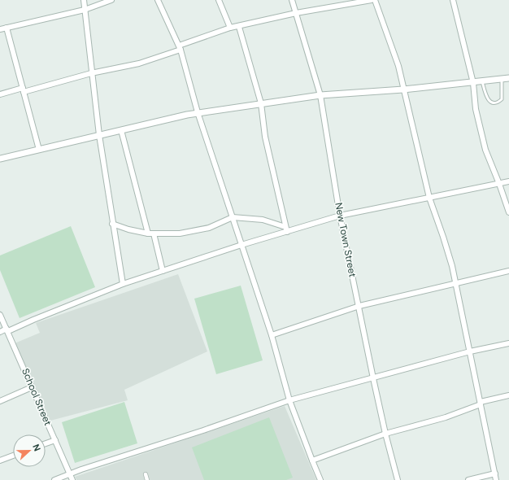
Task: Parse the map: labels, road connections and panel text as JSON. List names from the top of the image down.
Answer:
{
  "streets": {
    "street": ["New Town Street", "School Street"]
  },
  "north": "right"
}
